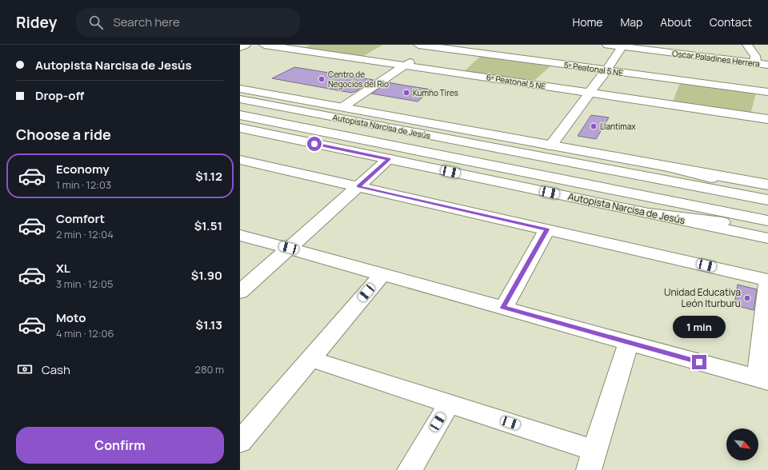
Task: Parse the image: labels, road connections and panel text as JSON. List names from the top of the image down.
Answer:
{
  "streets": {
    "main road": [
      "Óscar Paladines Herrera",
      "5º Peatonal 5 NE",
      "6º Peatonal 5 NE",
      "Autopista Narcisa de Jesús"
    ]
  },
  "places": [
    "Centro de Negocios del Rio",
    "Kumho Tires",
    "Llantimax",
    "Unidad Educativa León Iturburu"
  ],
  "north": "bottom right",
  "page": {
    "header": "Ridey",
    "search": "Search here",
    "nav": [
      "Home",
      "Map",
      "About",
      "Contact"
    ],
    "banner": ["Autopista Narcisa de Jesús", "Drop-off"],
    "heading": "Choose a ride",
    "list": [
      {
        "name": "Economy",
        "note": "1 min · 12:03",
        "value": "$1.12"
      },
      {
        "name": "Comfort",
        "note": "2 min · 12:04",
        "value": "$1.51"
      },
      {
        "name": "XL",
        "note": "3 min · 12:05",
        "value": "$1.90"
      },
      {
        "name": "Moto",
        "note": "4 min · 12:06",
        "value": "$1.13"
      }
    ],
    "bubble": "1 min",
    "pay": ["Cash", "280 m"],
    "buttons": "Confirm"
  }
}
